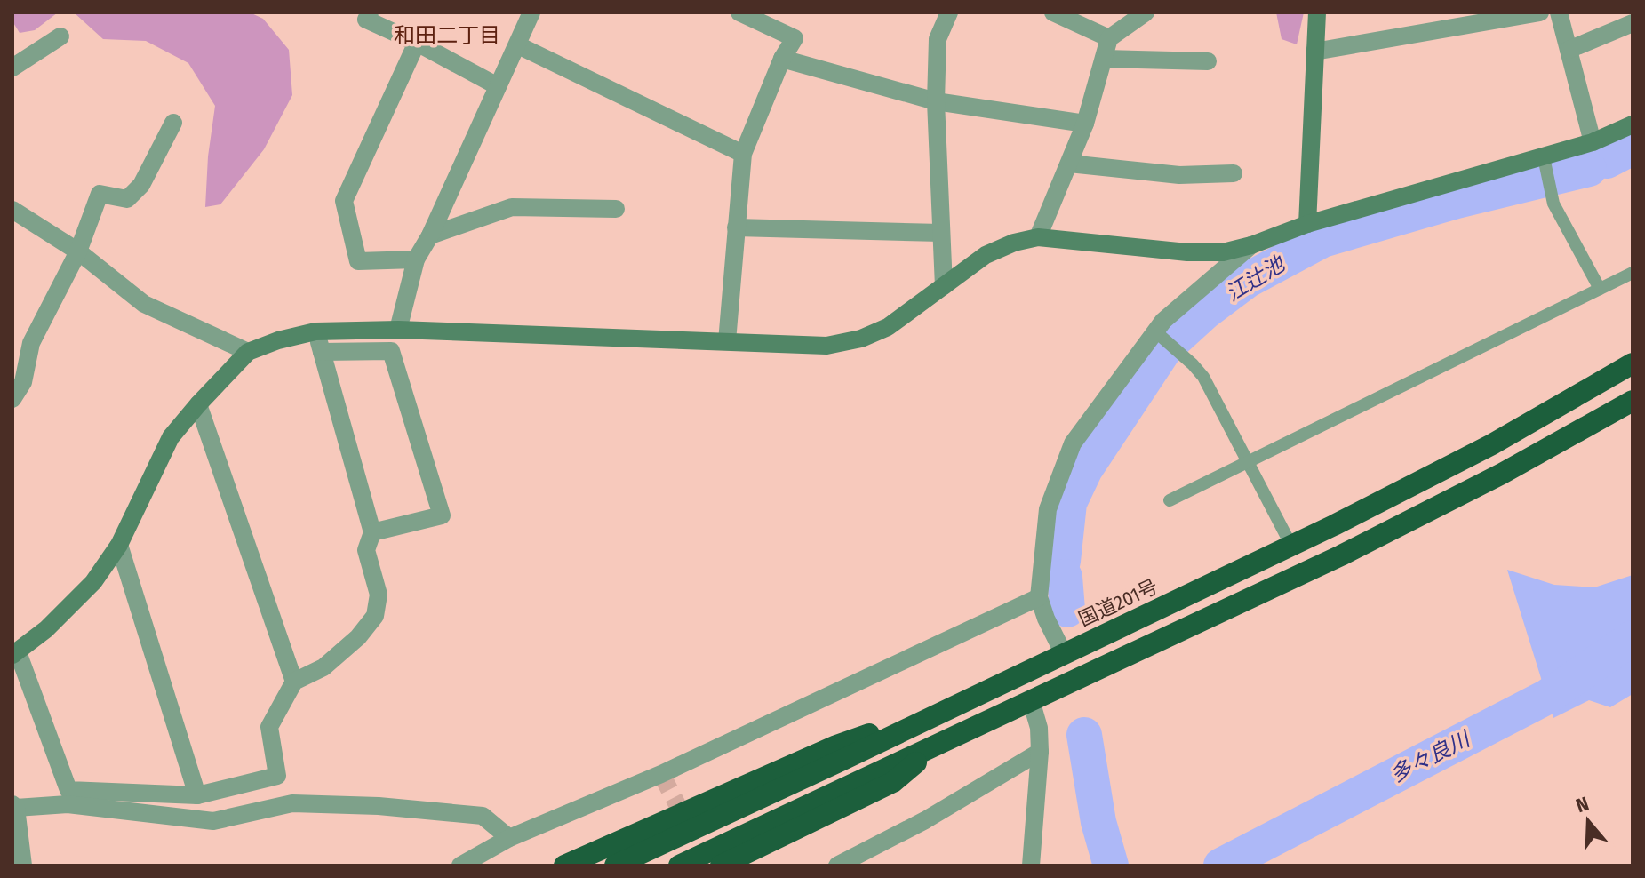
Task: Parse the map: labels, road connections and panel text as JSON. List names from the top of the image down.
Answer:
{
  "streets": {
    "highway": ["国道201号"]
  },
  "districts": ["和田二丁目"],
  "water": ["江辻池", "多々良川"],
  "north": "top"
}
